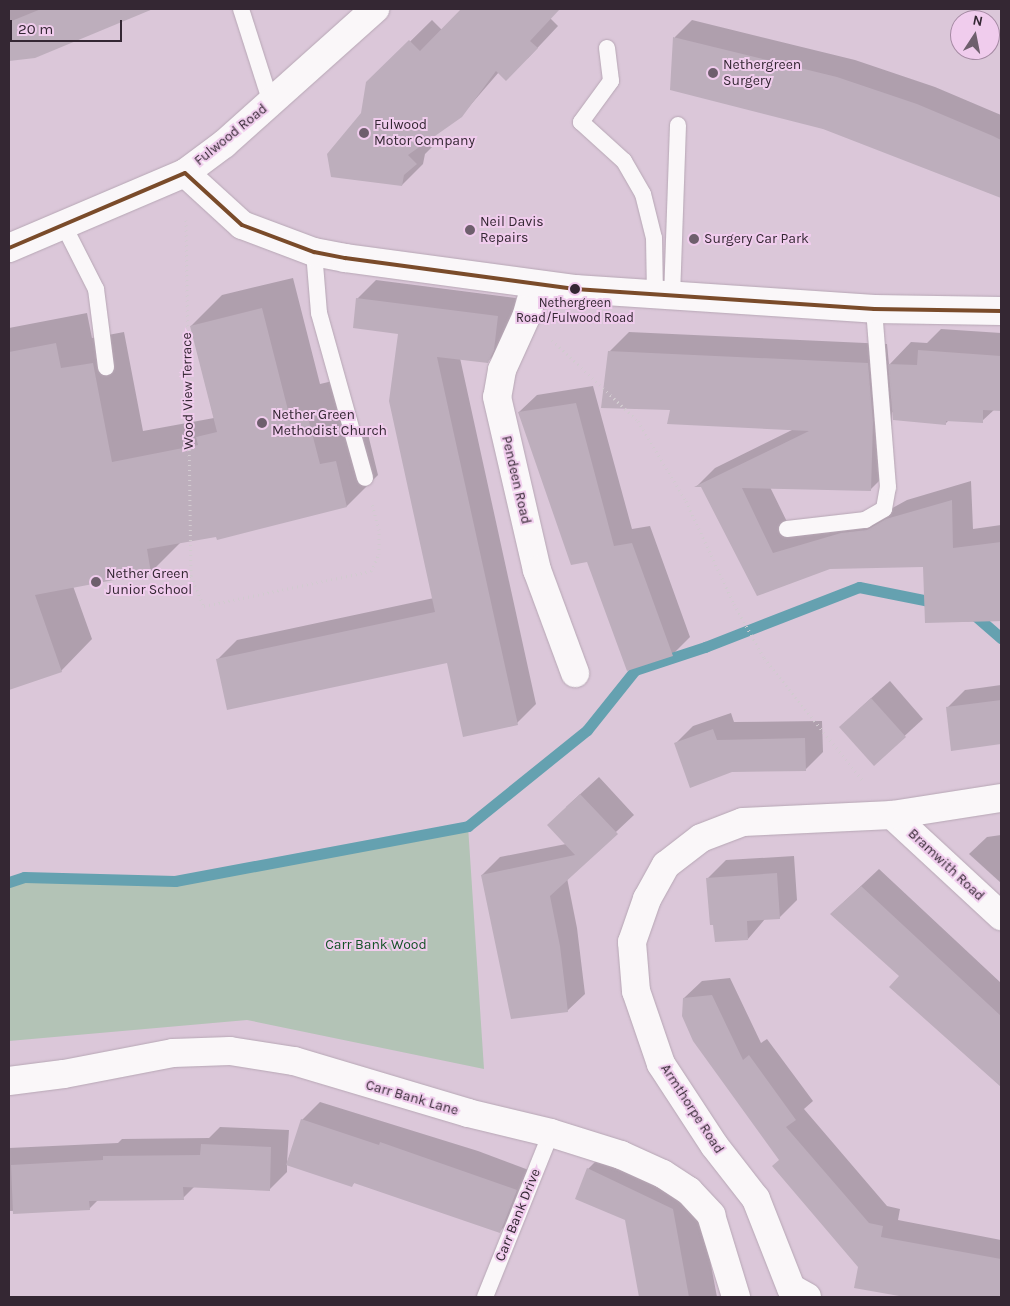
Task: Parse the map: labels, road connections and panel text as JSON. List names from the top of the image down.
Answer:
{
  "streets": {
    "street": [
      "Fulwood Road",
      "Pendeen Road",
      "Bramwith Road",
      "Carr Bank Lane",
      "Armthorpe Road"
    ],
    "lane": ["Carr Bank Drive"],
    "path": ["Wood View Terrace"]
  },
  "crossings": [
    ["Fulwood Road", "Wood View Terrace"],
    ["Bramwith Road", "Armthorpe Road"],
    ["Carr Bank Lane", "Carr Bank Drive"]
  ],
  "parks": ["Carr Bank Wood"],
  "places": [
    "Nethergreen Surgery",
    "Fulwood Motor Company",
    "Neil Davis Repairs",
    "Surgery Car Park",
    "Nethergreen Road/Fulwood Road",
    "Nether Green Methodist Church",
    "Nether Green Junior School"
  ],
  "scale_bar": "20 m",
  "north": "top"
}
